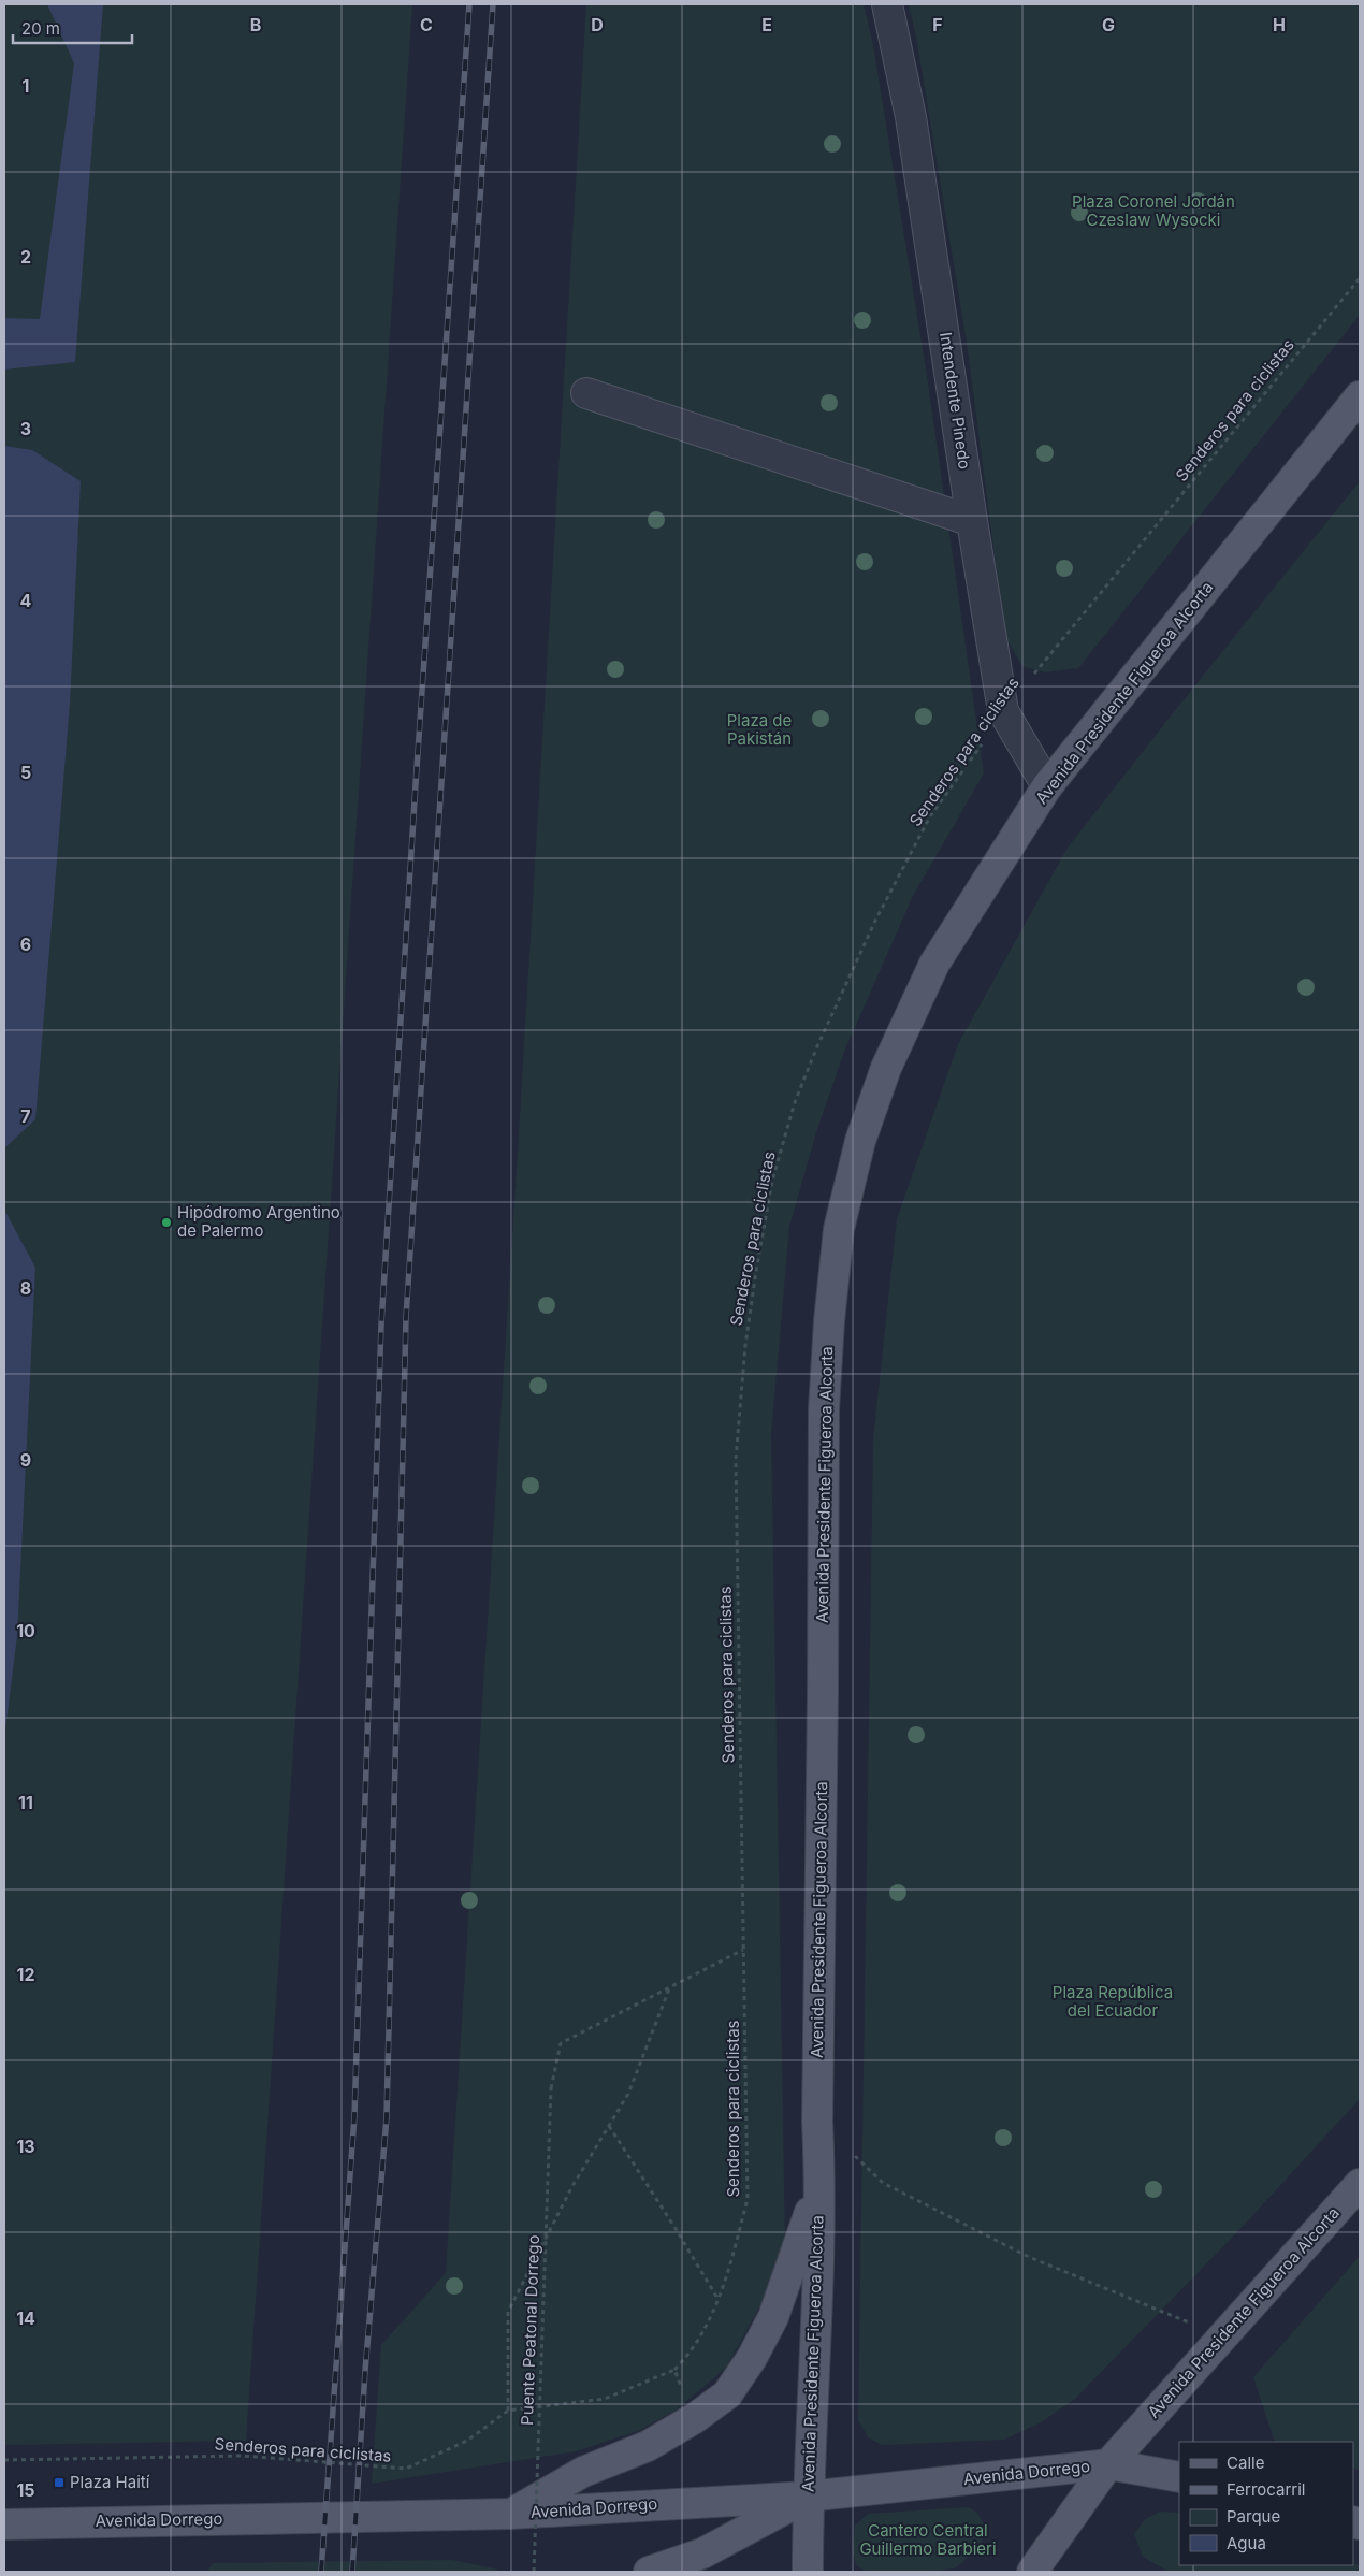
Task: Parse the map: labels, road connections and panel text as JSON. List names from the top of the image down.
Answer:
{
  "streets": {
    "main road": ["Avenida Presidente Figueroa Alcorta", "Avenida Dorrego"],
    "street": ["Intendente Pinedo"],
    "path": ["Senderos para ciclistas", "Puente Peatonal Dorrego"]
  },
  "crossings": [
    ["Intendente Pinedo", "Senderos para ciclistas"],
    ["Intendente Pinedo", "Avenida Presidente Figueroa Alcorta"],
    ["Avenida Presidente Figueroa Alcorta", "Avenida Dorrego"]
  ],
  "parks": [
    "Plaza Coronel Jordán Czeslaw Wysocki",
    "Plaza de Pakistán",
    "Plaza República del Ecuador",
    "Cantero Central Guillermo Barbieri"
  ],
  "places": {
    "other": ["Hipódromo Argentino de Palermo"],
    "transit": ["Plaza Haití"]
  },
  "legend": [
    "Calle",
    "Ferrocarril",
    "Parque",
    "Agua"
  ],
  "scale_bar": "20 m",
  "grid": {
    "columns": [
      "B",
      "C",
      "D",
      "E",
      "F",
      "G",
      "H"
    ],
    "rows": [
      "1",
      "2",
      "3",
      "4",
      "5",
      "6",
      "7",
      "8",
      "9",
      "10",
      "11",
      "12",
      "13",
      "14",
      "15"
    ]
  }
}
